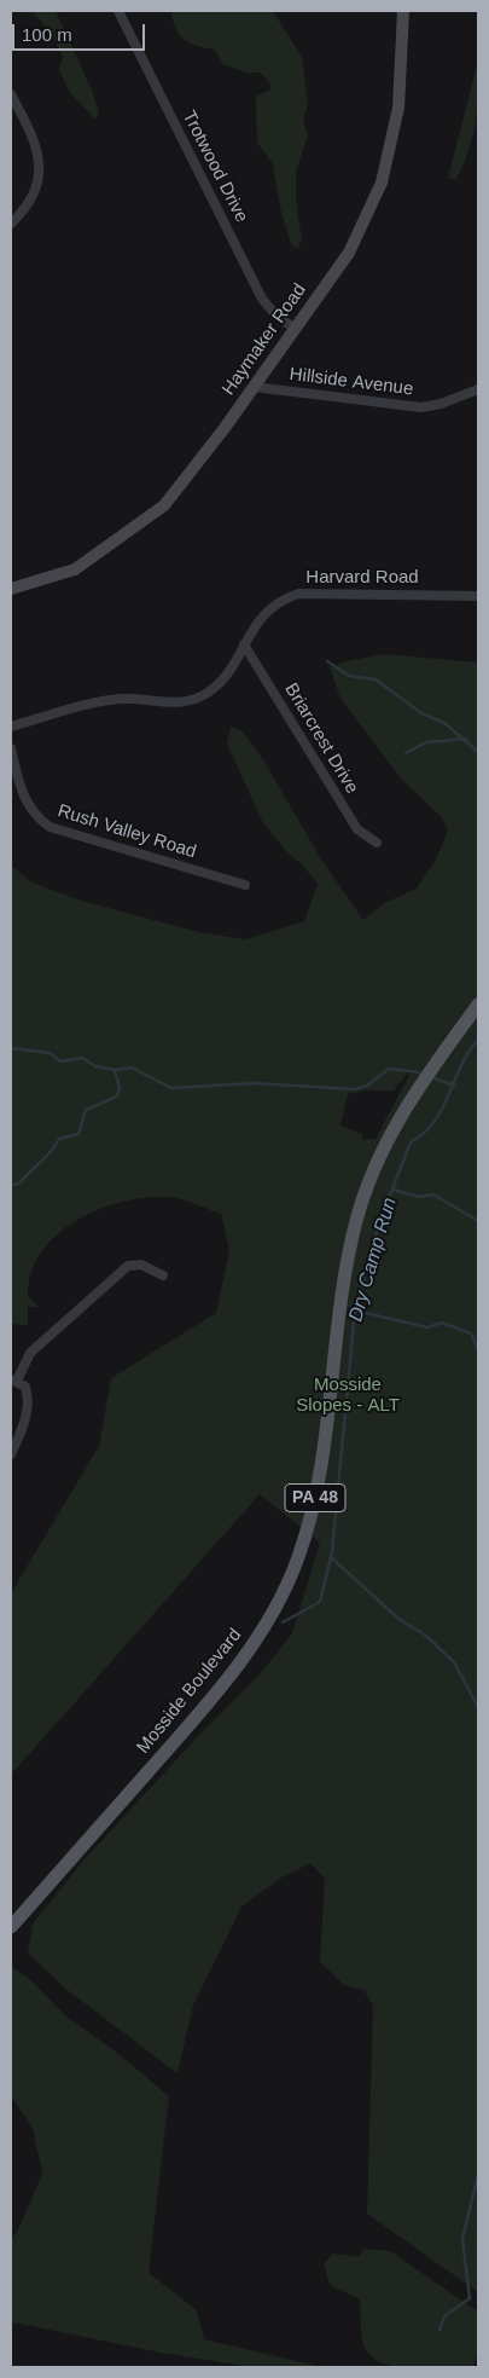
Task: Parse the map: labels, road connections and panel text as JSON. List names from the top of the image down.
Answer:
{
  "streets": {
    "main road": ["Haymaker Road", "PA 48", "Mosside Boulevard"],
    "street": [
      "Trotwood Drive",
      "Hillside Avenue",
      "Harvard Road",
      "Briarcrest Drive",
      "Rush Valley Road"
    ]
  },
  "crossings": [
    ["Trotwood Drive", "Haymaker Road"],
    ["Haymaker Road", "Hillside Avenue"],
    ["Harvard Road", "Briarcrest Drive"]
  ],
  "water": ["Dry Camp Run"],
  "parks": ["Mosside Slopes - ALT"],
  "scale_bar": "100 m"
}
